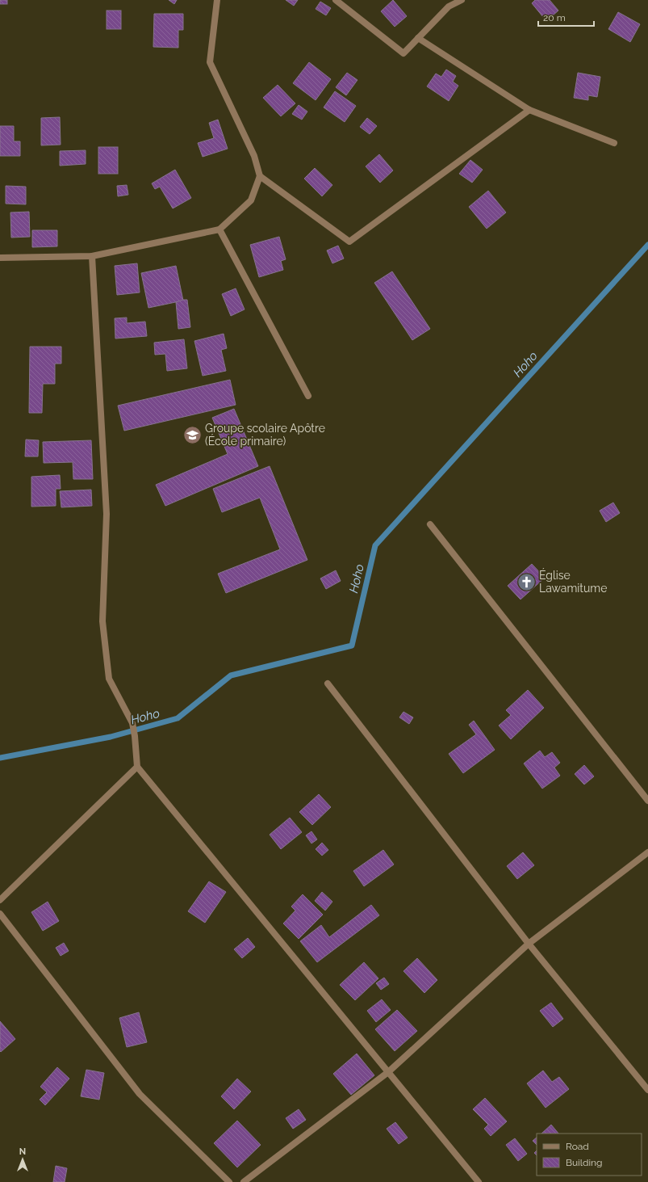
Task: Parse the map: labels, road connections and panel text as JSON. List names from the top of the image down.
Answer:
{
  "water": ["Hoho"],
  "places": {
    "school or university": ["Groupe scolaire Apôtre (École primaire)"],
    "church": ["Église Lawamitume"]
  },
  "legend": ["Road", "Building"],
  "scale_bar": "20 m",
  "north": "top"
}
